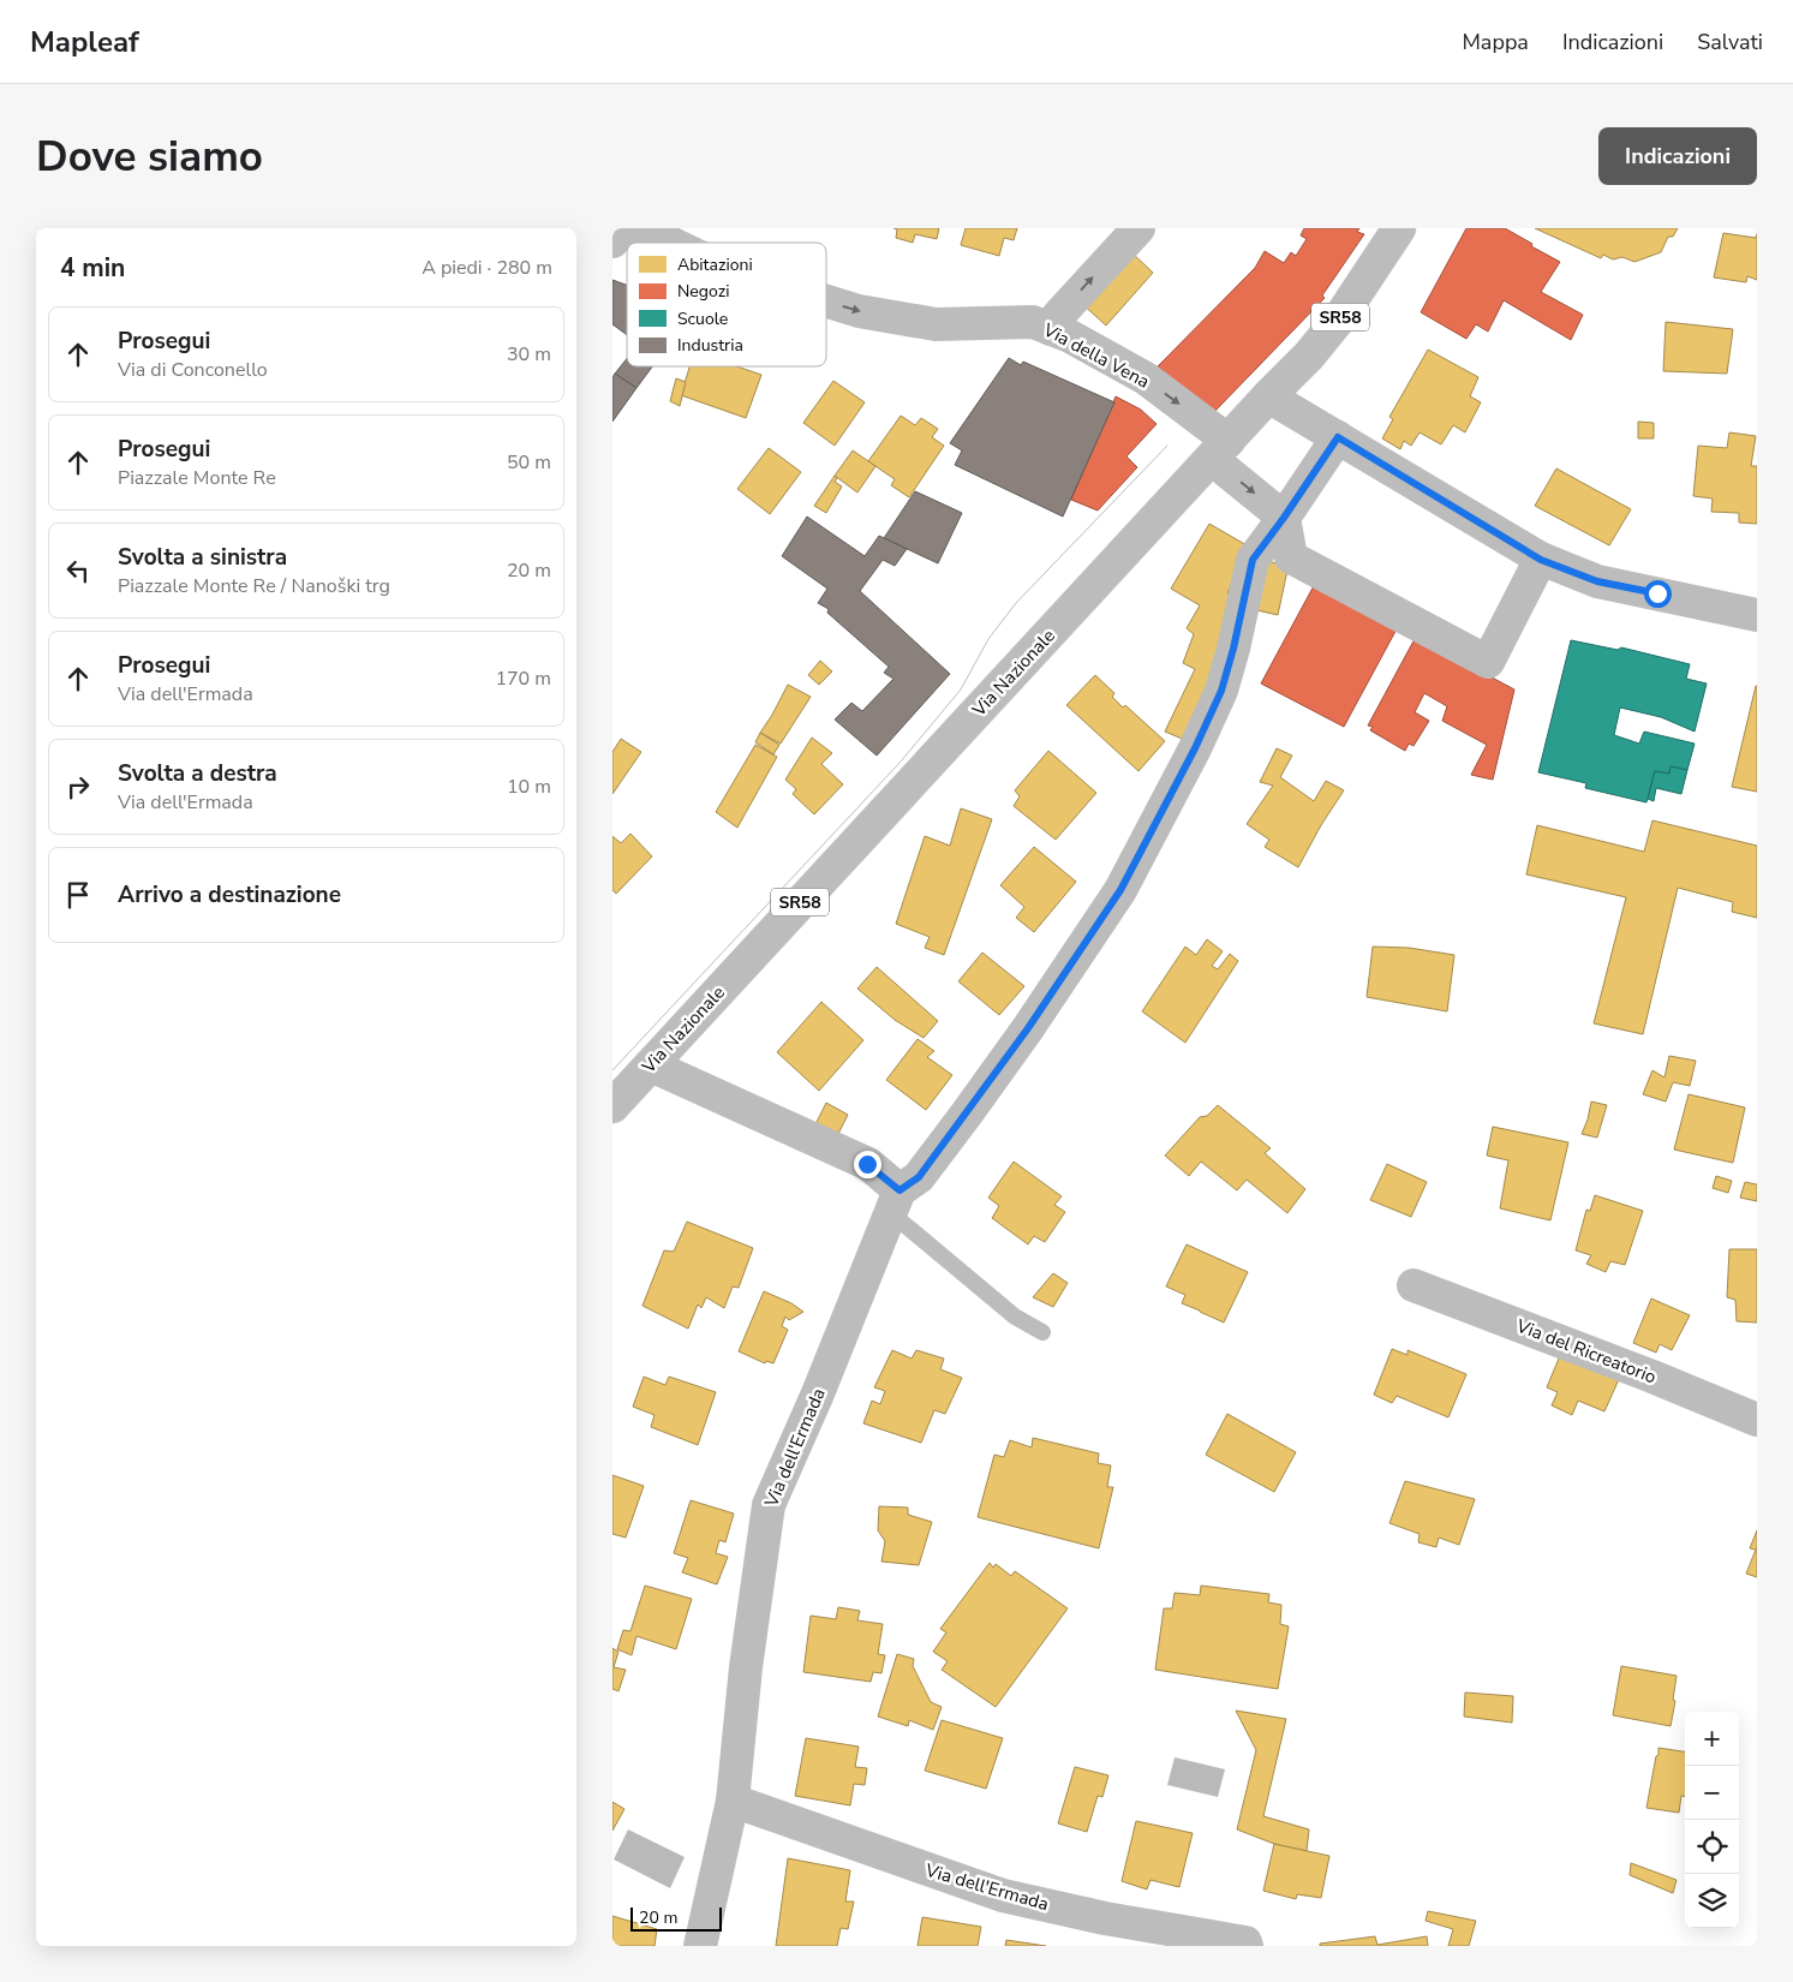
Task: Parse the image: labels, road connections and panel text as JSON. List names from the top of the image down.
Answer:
{
  "streets": {
    "street": [
      "SR58",
      "Via della Vena",
      "Via Nazionale",
      "Via del Ricreatorio",
      "Via dell'Ermada"
    ]
  },
  "crossings": [
    ["Via della Vena", "Via Nazionale"],
    ["Via della Vena", "Via dell'Ermada"]
  ],
  "one_way": ["Via della Vena"],
  "legend": [
    "Abitazioni",
    "Negozi",
    "Scuole",
    "Industria"
  ],
  "scale_bar": "20 m",
  "page": {
    "header": "Mapleaf",
    "nav": ["Mappa", "Indicazioni", "Salvati"],
    "buttons": "Indicazioni",
    "title": "Dove siamo",
    "heading": ["4 min", "A piedi · 280 m"],
    "list": [
      ["Prosegui", "Via di Conconello", "30 m"],
      ["Prosegui", "Piazzale Monte Re", "50 m"],
      ["Svolta a sinistra", "Piazzale Monte Re / Nanoški trg", "20 m"],
      ["Prosegui", "Via dell'Ermada", "170 m"],
      ["Svolta a destra", "Via dell'Ermada", "10 m"],
      "Arrivo a destinazione"
    ],
    "map_buttons": ["+", "−"],
    "scale": "20 m"
  }
}
